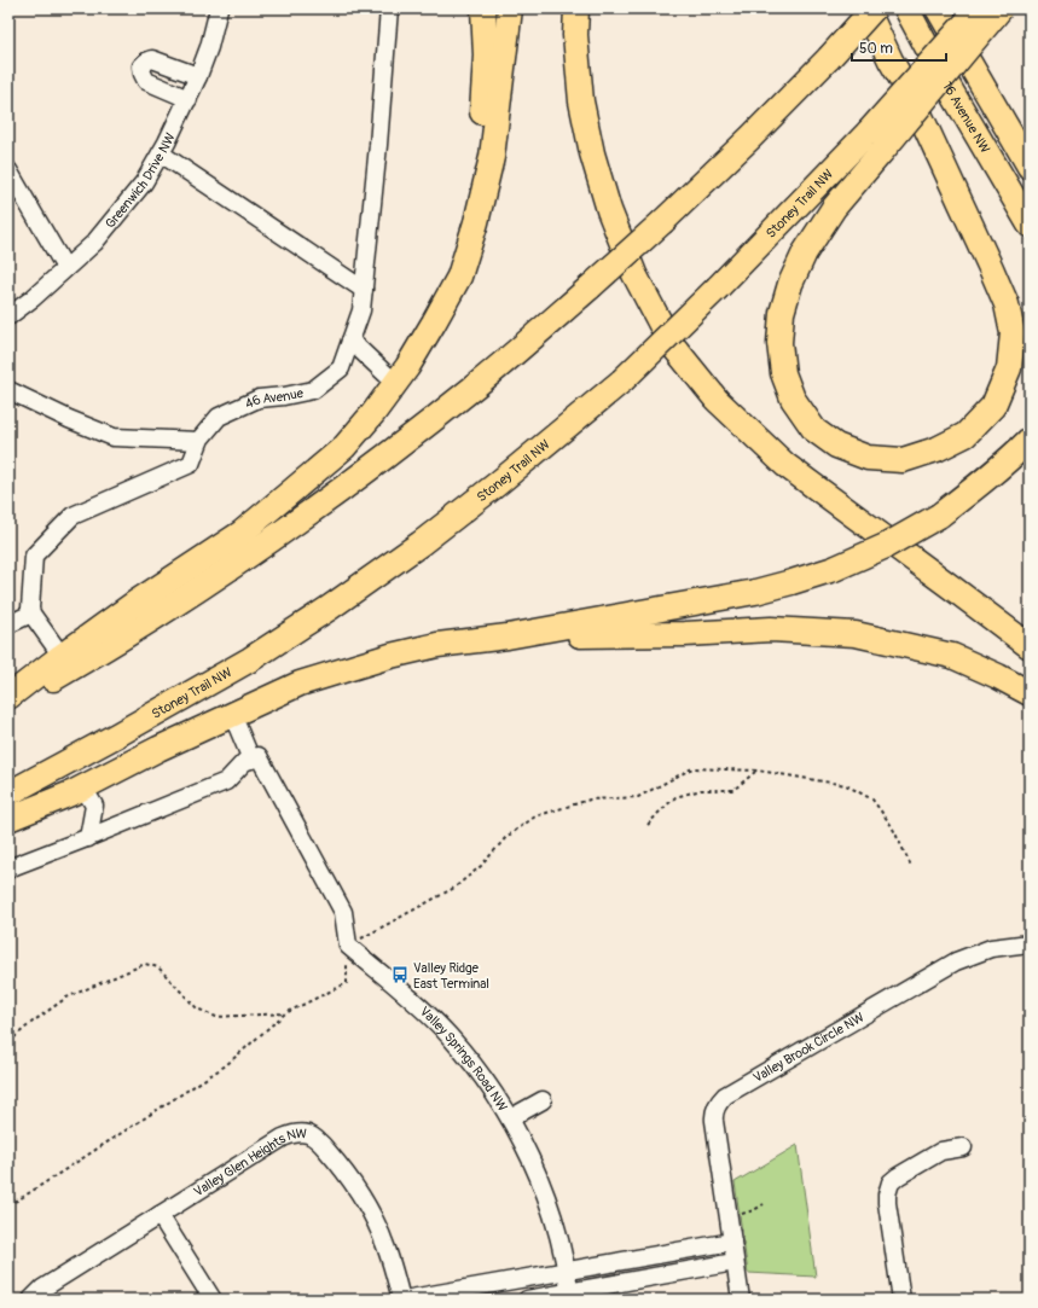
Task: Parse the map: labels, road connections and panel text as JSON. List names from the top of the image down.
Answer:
{
  "streets": {
    "highway": ["16 Avenue NW", "Stoney Trail NW"],
    "street": [
      "Greenwich Drive NW",
      "46 Avenue",
      "Valley Brook Circle NW",
      "Valley Springs Road NW",
      "Valley Glen Heights NW"
    ]
  },
  "crossings": [
    ["Valley Springs Road NW", "Valley Glen Heights NW"]
  ],
  "places": {
    "bus stop": ["Valley Ridge East Terminal"]
  },
  "scale_bar": "50 m"
}
